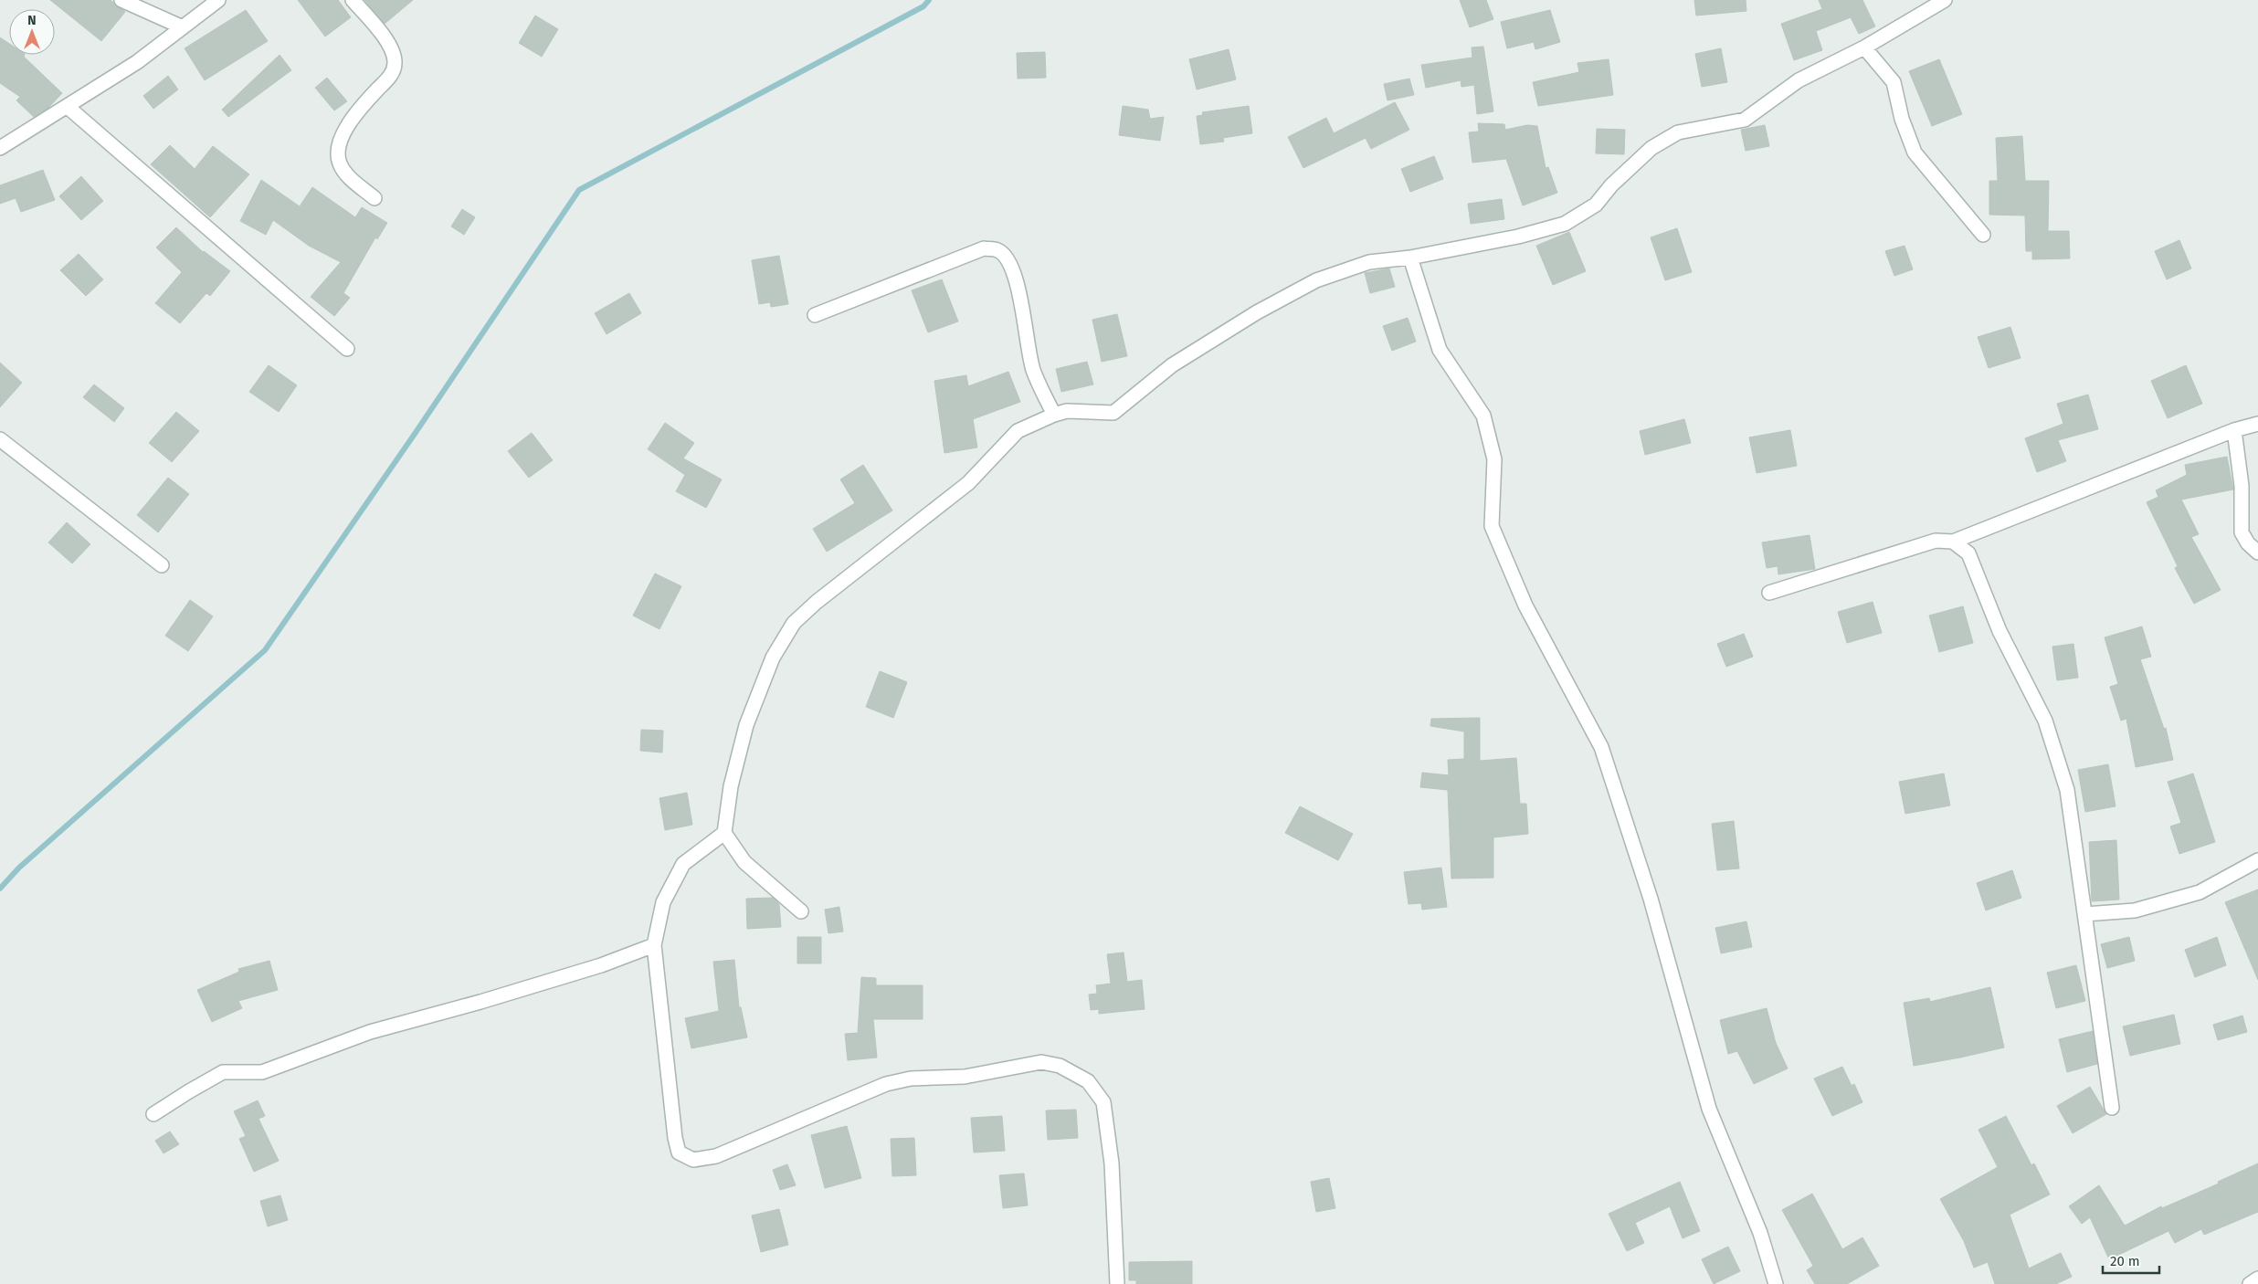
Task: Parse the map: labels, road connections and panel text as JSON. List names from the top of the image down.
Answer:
{
  "scale_bar": "20 m",
  "north": "top"
}
